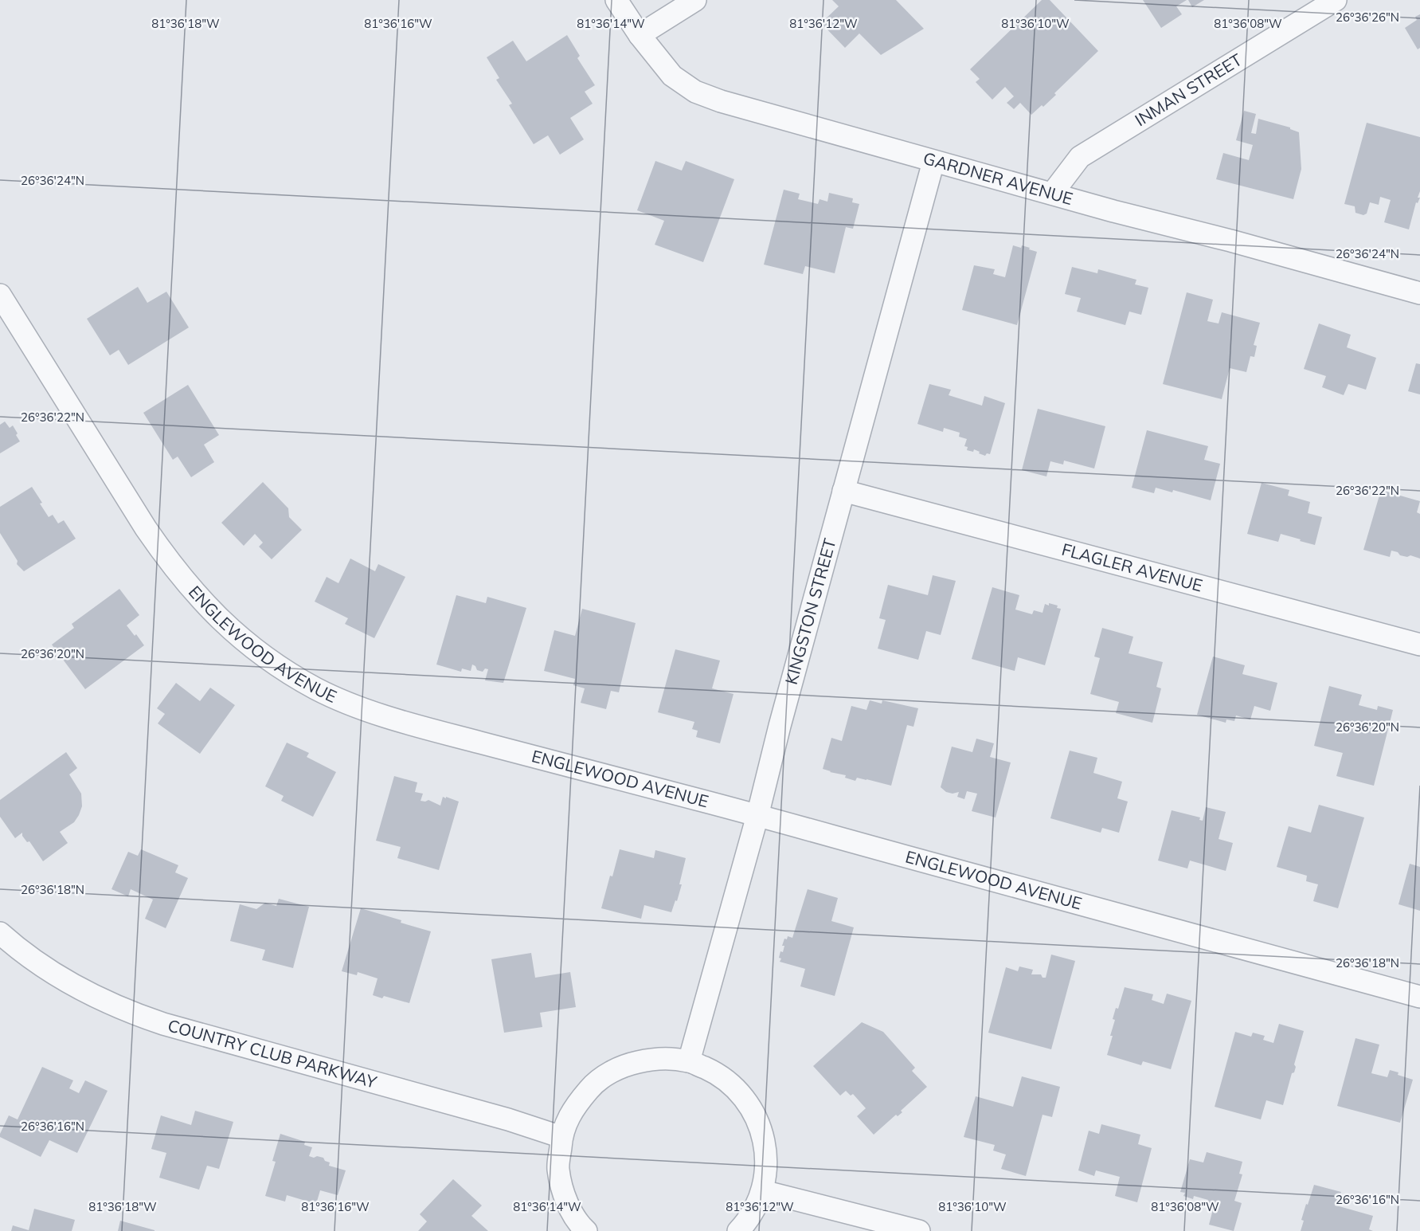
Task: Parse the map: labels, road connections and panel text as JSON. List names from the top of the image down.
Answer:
{
  "streets": {
    "street": [
      "INMAN STREET",
      "GARDNER AVENUE",
      "FLAGLER AVENUE",
      "KINGSTON STREET",
      "ENGLEWOOD AVENUE",
      "COUNTRY CLUB PARKWAY"
    ]
  },
  "crossings": [
    ["INMAN STREET", "GARDNER AVENUE"],
    ["GARDNER AVENUE", "KINGSTON STREET"],
    ["FLAGLER AVENUE", "KINGSTON STREET"],
    ["KINGSTON STREET", "ENGLEWOOD AVENUE"]
  ],
  "coordinates": [
    "26°36'26\"N",
    "81°36'18\"W",
    "81°36'16\"W",
    "81°36'14\"W",
    "81°36'12\"W",
    "81°36'10\"W",
    "81°36'08\"W",
    "26°36'24\"N",
    "26°36'22\"N",
    "26°36'20\"N",
    "26°36'18\"N",
    "26°36'16\"N"
  ]
}
